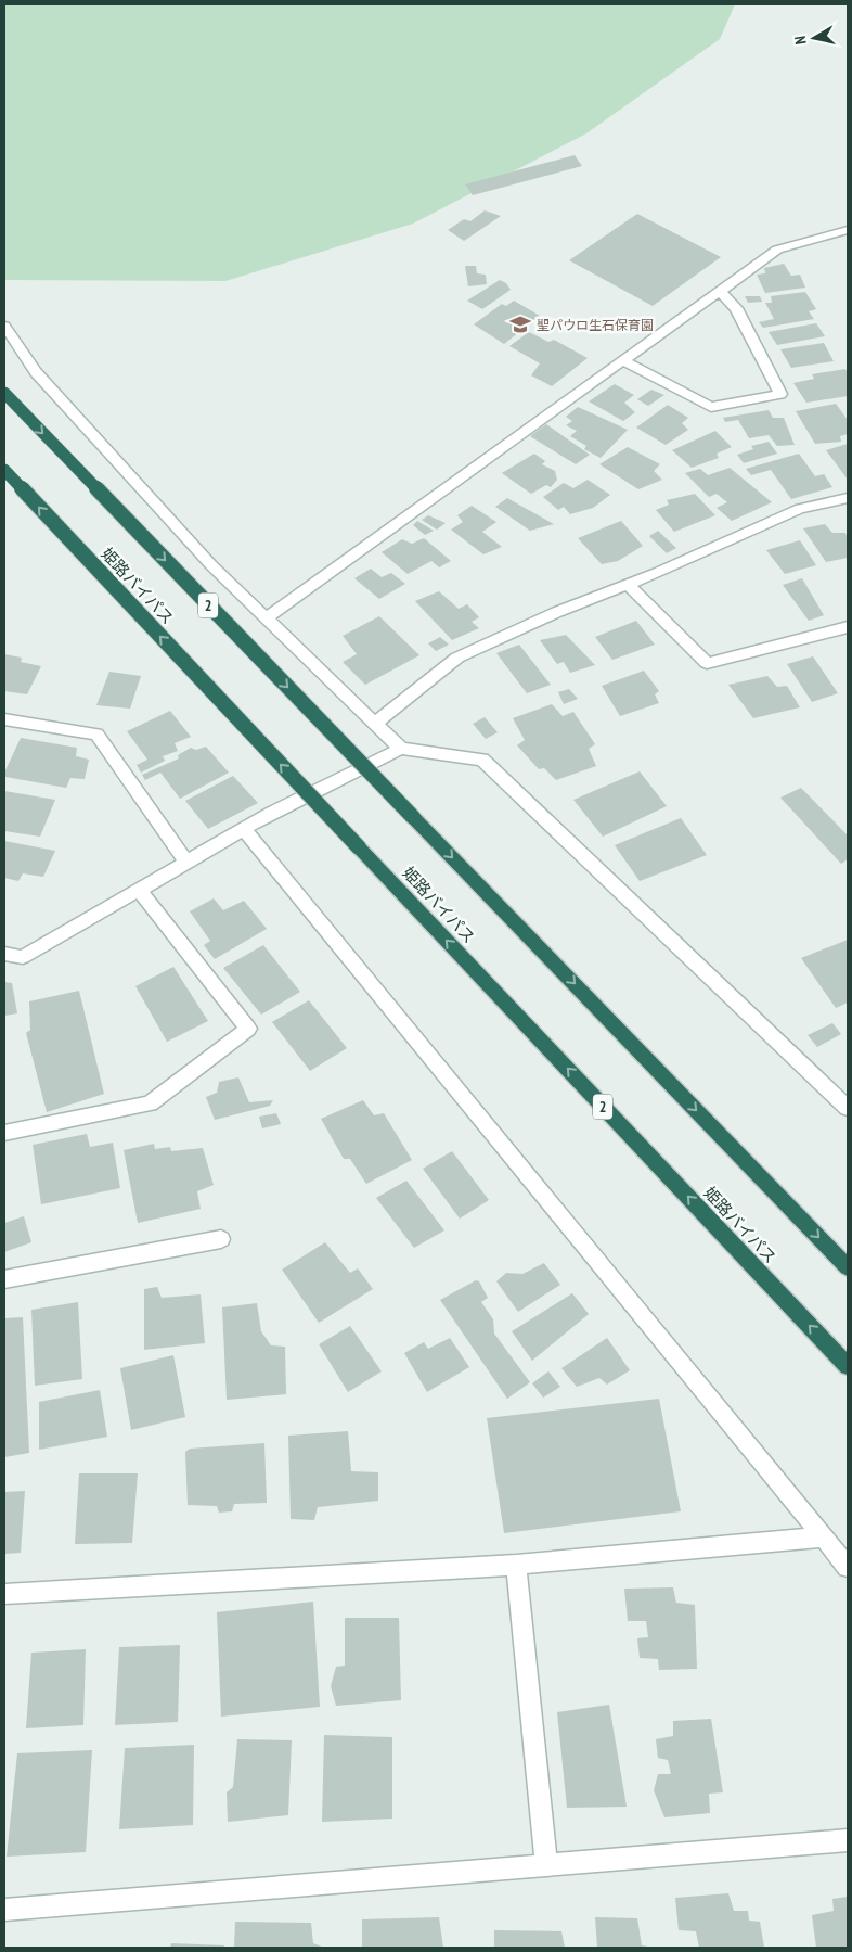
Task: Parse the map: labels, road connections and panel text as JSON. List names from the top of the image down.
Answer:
{
  "streets": {
    "highway": ["姫路バイパス", "2"]
  },
  "places": {
    "school or university": ["聖パウロ生石保育園"]
  },
  "north": "left"
}
